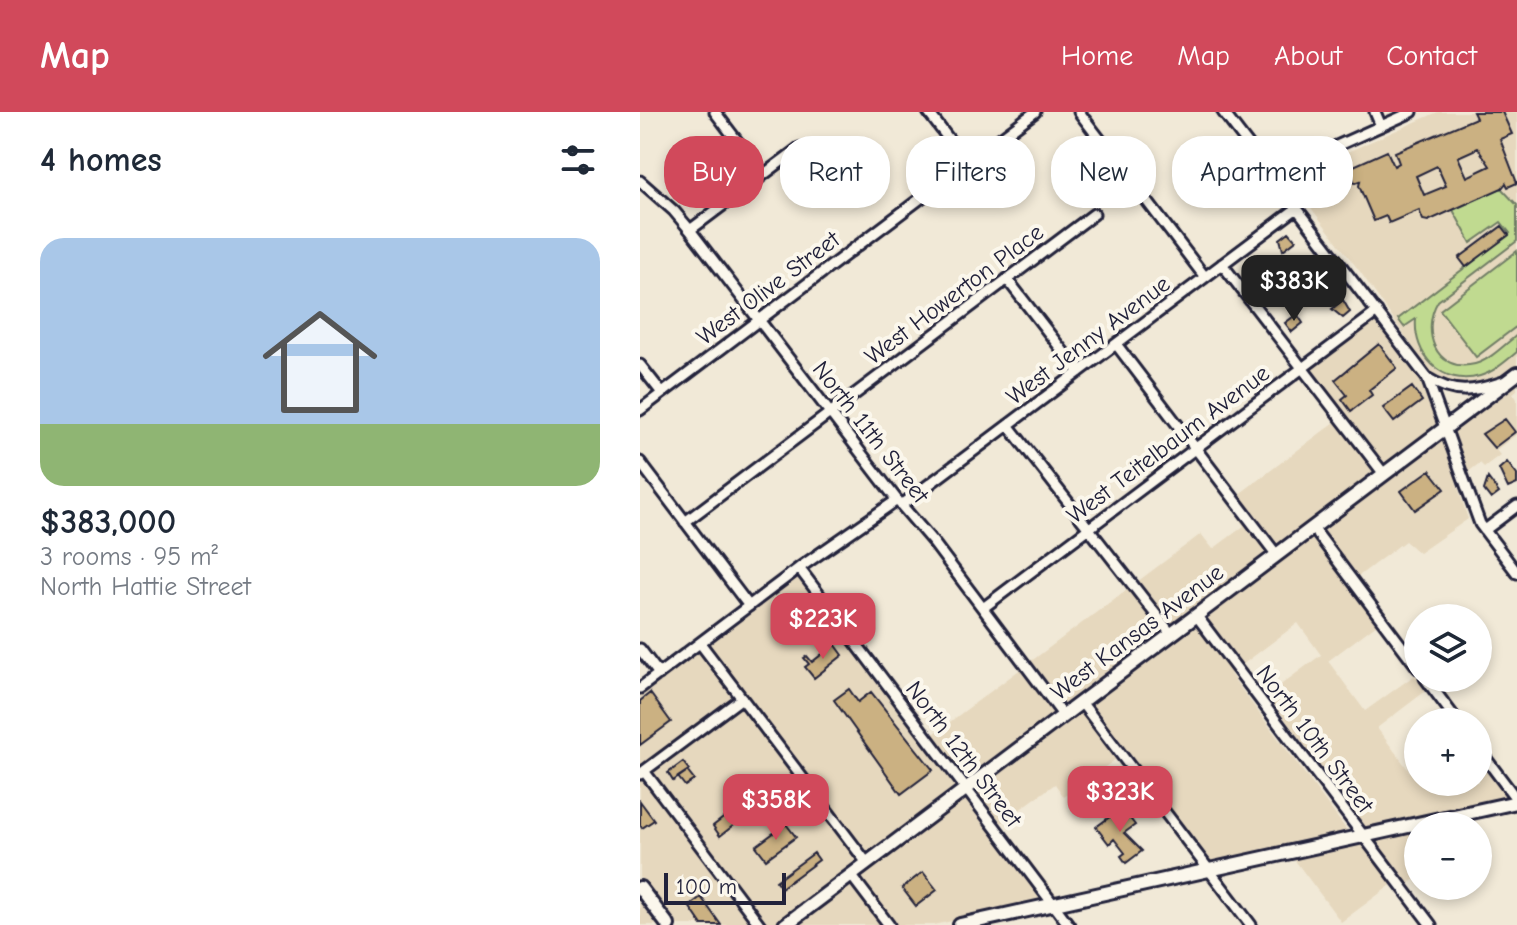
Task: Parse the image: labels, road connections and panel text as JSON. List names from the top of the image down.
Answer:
{
  "streets": {
    "main road": ["West Kansas Avenue"],
    "street": [
      "West Olive Street",
      "West Howerton Place",
      "West Jenny Avenue",
      "North 11th Street",
      "West Teitelbaum Avenue",
      "North 10th Street",
      "North 12th Street"
    ]
  },
  "crossings": [
    ["West Olive Street", "North 11th Street"],
    ["West Howerton Place", "North 11th Street"],
    ["West Jenny Avenue", "North 11th Street"],
    ["West Jenny Avenue", "North 12th Street"],
    ["North 11th Street", "West Teitelbaum Avenue"],
    ["North 11th Street", "West Kansas Avenue"],
    ["West Kansas Avenue", "North 10th Street"],
    ["West Kansas Avenue", "North 12th Street"]
  ],
  "scale_bar": "100 m",
  "page": {
    "header": "Map",
    "nav": [
      "Home",
      "Map",
      "About",
      "Contact"
    ],
    "heading": "4 homes",
    "chip": [
      "Buy",
      "Rent",
      "Filters",
      "New",
      "Apartment"
    ],
    "list": [
      {
        "name": "$383,000",
        "note": "3 rooms · 95 m² · North Hattie Street"
      }
    ],
    "price": [
      "$383K",
      "$223K",
      "$323K",
      "$358K"
    ],
    "map_buttons": ["+", "−"],
    "scale": "100 m"
  }
}
